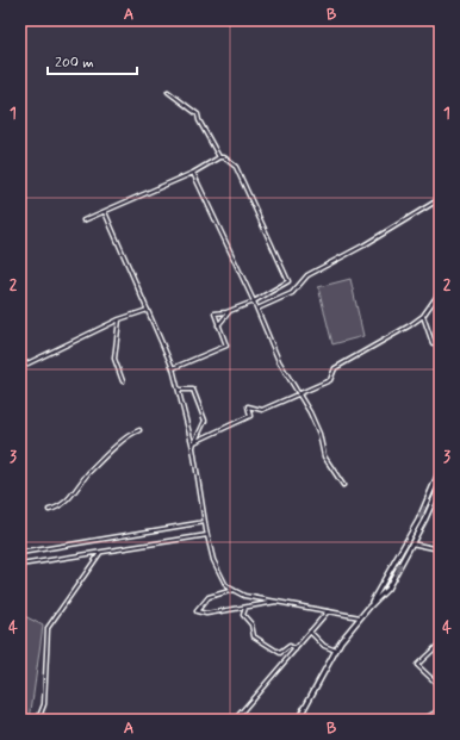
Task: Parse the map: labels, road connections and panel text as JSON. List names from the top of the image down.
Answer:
{
  "scale_bar": "200 m",
  "grid": {
    "columns": ["A", "B"],
    "rows": [
      "1",
      "2",
      "3",
      "4"
    ]
  }
}
